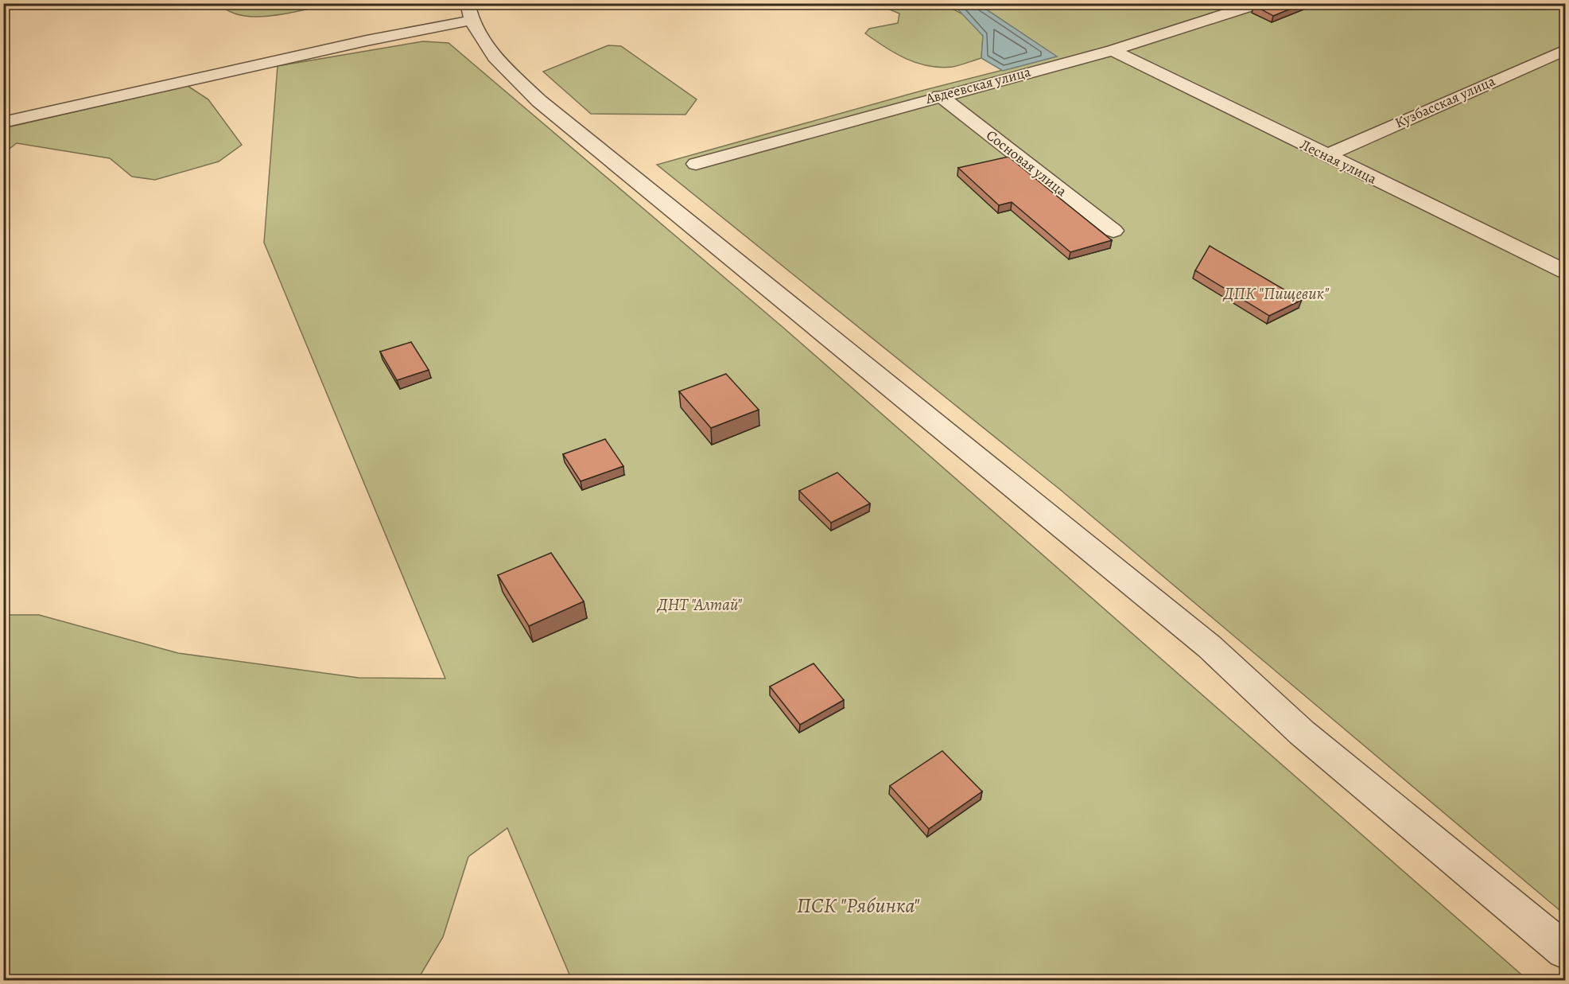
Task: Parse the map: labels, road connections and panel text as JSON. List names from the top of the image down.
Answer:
{
  "streets": {
    "street": [
      "Авдеевская улица",
      "Кузбасская улица",
      "Лесная улица",
      "Сосновая улица"
    ]
  },
  "crossings": [
    ["Авдеевская улица", "Лесная улица"],
    ["Авдеевская улица", "Сосновая улица"],
    ["Кузбасская улица", "Лесная улица"]
  ],
  "parks": ["ДПК \"Пищевик\"", "ДНТ \"Алтай\"", "ПСК \"Рябинка\""]
}
